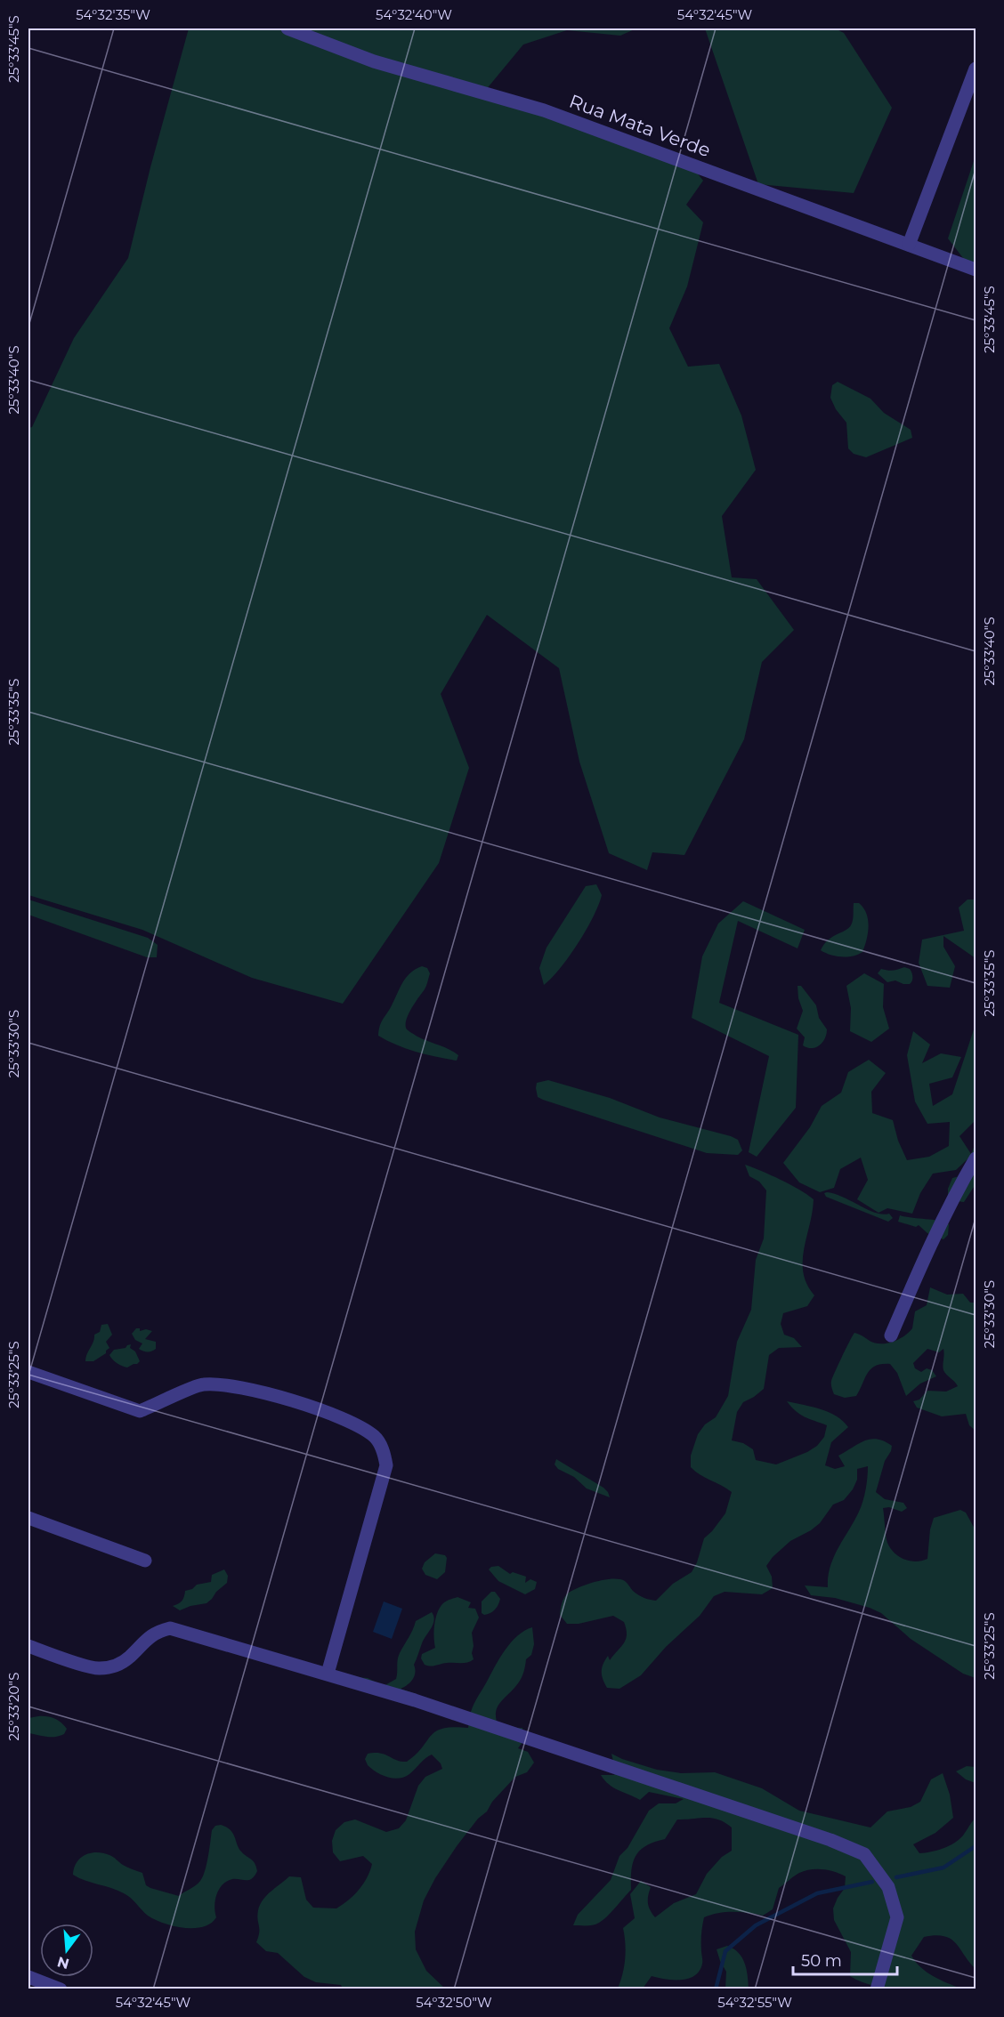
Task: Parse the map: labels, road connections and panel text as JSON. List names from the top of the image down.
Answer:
{
  "streets": {
    "street": ["Rua Mata Verde"]
  },
  "scale_bar": "50 m",
  "north": "bottom",
  "coordinates": [
    "54°32'35\"W",
    "54°32'40\"W",
    "54°32'45\"W",
    "25°33'45\"S",
    "25°33'40\"S",
    "25°33'35\"S",
    "25°33'30\"S",
    "25°33'25\"S",
    "25°33'20\"S",
    "54°32'50\"W",
    "54°32'55\"W"
  ]
}
